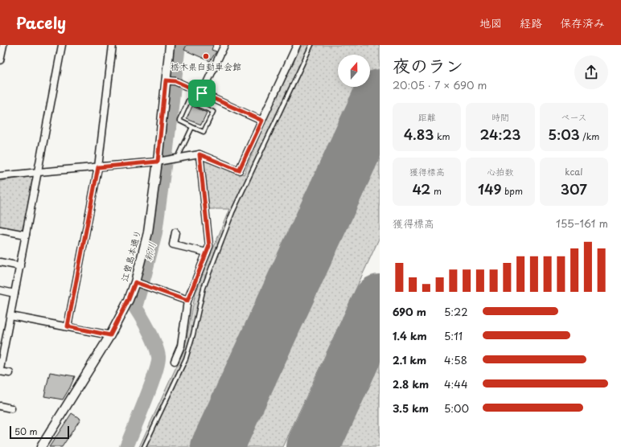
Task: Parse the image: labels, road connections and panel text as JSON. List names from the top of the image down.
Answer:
{
  "streets": {
    "street": ["江曽島本通り"]
  },
  "water": ["新川"],
  "places": ["栃木県自動車会館"],
  "scale_bar": "50 m",
  "north": "top",
  "page": {
    "header": "Pacely",
    "nav": ["地図", "経路", "保存済み"],
    "heading": ["夜のラン", "20:05 · 7 × 690 m"],
    "stats": [
      ["距離", "4.83 km"],
      ["時間", "24:23"],
      ["ペース", "5:03 /km"],
      ["獲得標高", "42 m"],
      ["心拍数", "149 bpm"],
      ["kcal", "307"]
    ],
    "chart": ["獲得標高", "155–161 m"],
    "list": [
      {
        "name": "690 m",
        "note": "5:22"
      },
      {
        "name": "1.4 km",
        "note": "5:11"
      },
      {
        "name": "2.1 km",
        "note": "4:58"
      },
      {
        "name": "2.8 km",
        "note": "4:44"
      },
      {
        "name": "3.5 km",
        "note": "5:00"
      }
    ],
    "scale": "50 m"
  }
}
